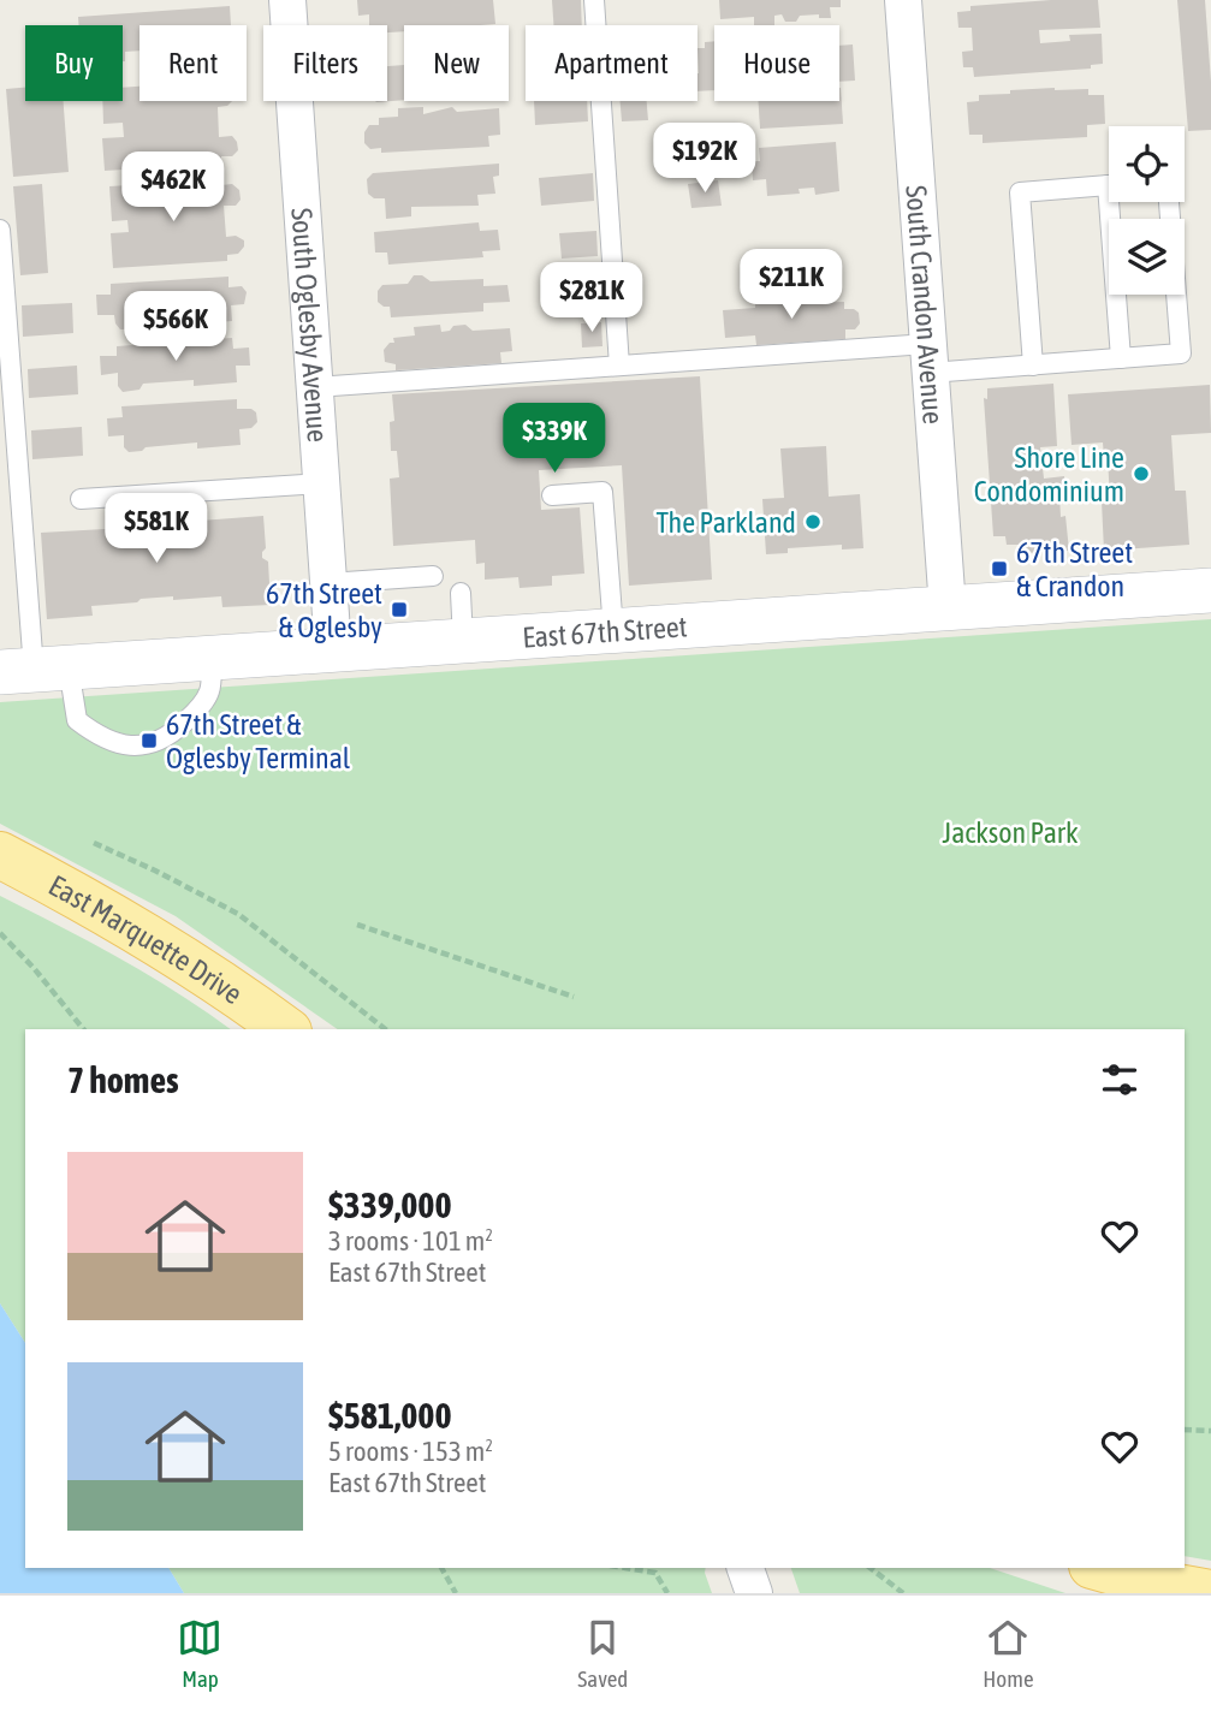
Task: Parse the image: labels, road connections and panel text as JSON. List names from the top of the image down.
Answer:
{
  "streets": {
    "main road": ["East Marquette Drive"],
    "street": ["South Crandon Avenue", "South Oglesby Avenue", "East 67th Street"]
  },
  "crossings": [
    ["South Crandon Avenue", "East 67th Street"],
    ["South Oglesby Avenue", "East 67th Street"]
  ],
  "parks": ["Jackson Park"],
  "places": {
    "other": ["Shore Line Condominium", "The Parkland"],
    "transit": ["67th Street & Crandon", "67th Street & Oglesby", "67th Street & Oglesby Terminal"]
  },
  "page": {
    "chip": [
      "Buy",
      "Rent",
      "Filters",
      "New",
      "Apartment",
      "House"
    ],
    "price": [
      "$192K",
      "$462K",
      "$211K",
      "$281K",
      "$566K",
      "$339K",
      "$581K"
    ],
    "heading": "7 homes",
    "list": [
      {
        "name": "$339,000",
        "note": "3 rooms · 101 m² · East 67th Street"
      },
      {
        "name": "$581,000",
        "note": "5 rooms · 153 m² · East 67th Street"
      }
    ],
    "tabs": ["Map", "Saved", "Home"]
  }
}
